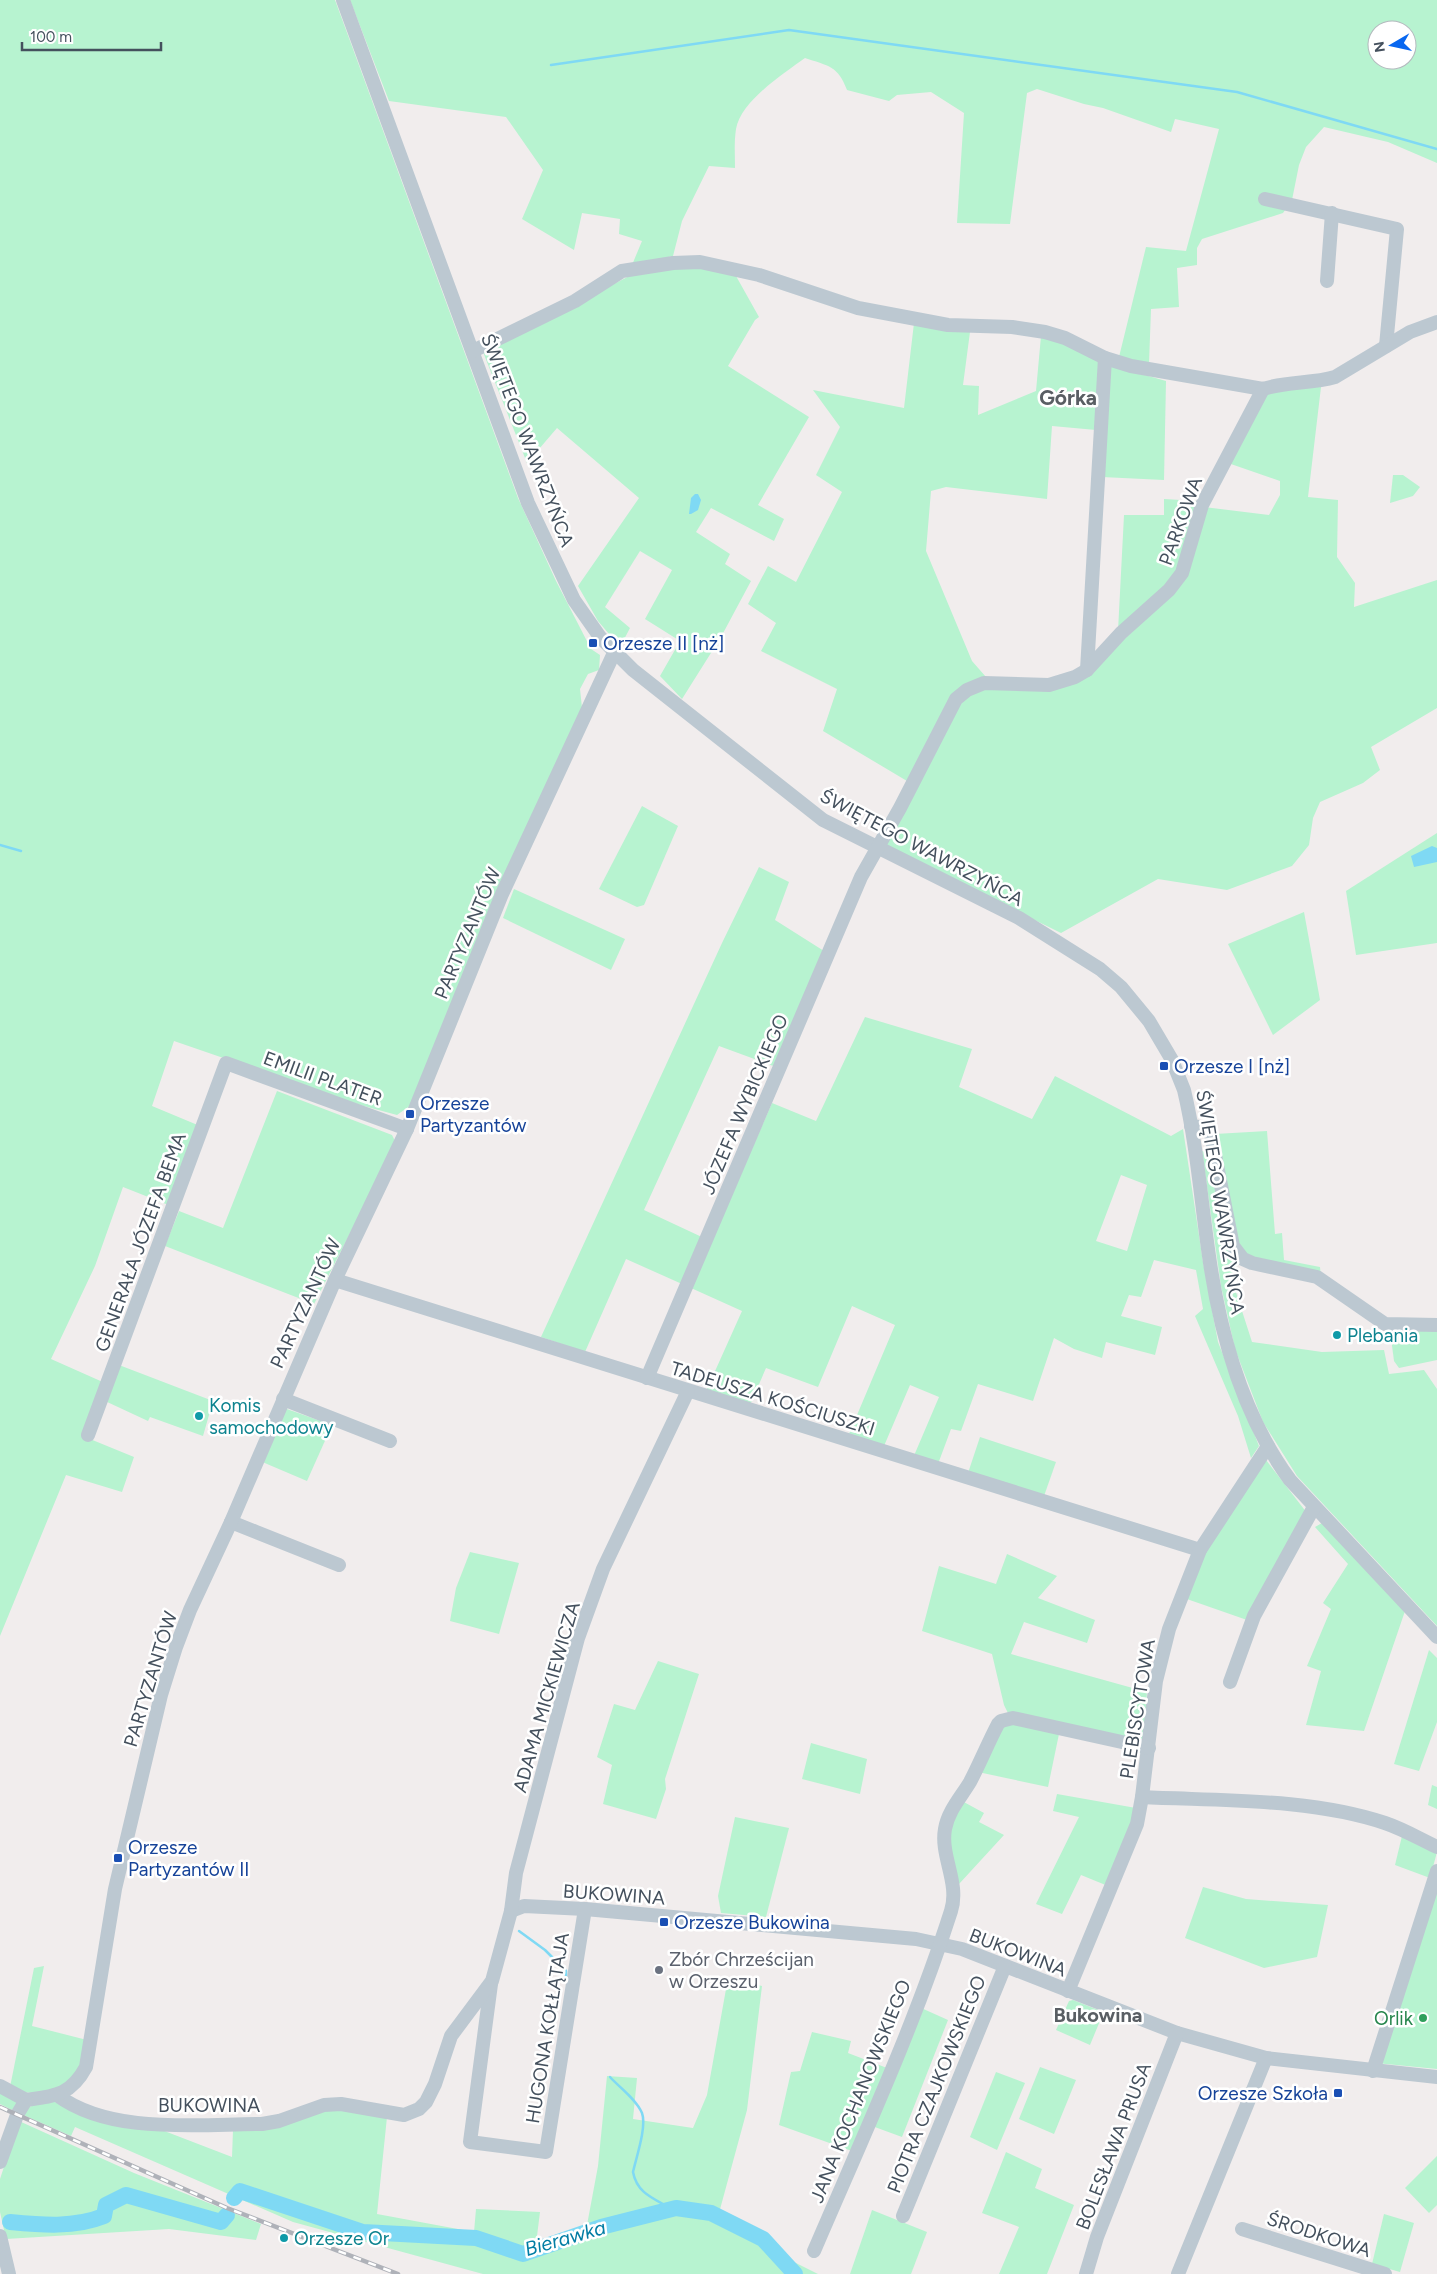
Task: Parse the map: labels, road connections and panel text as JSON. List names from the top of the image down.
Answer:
{
  "streets": {
    "street": [
      "ŚWIĘTEGO WAWRZYŃCA",
      "PARKOWA",
      "PARTYZANTÓW",
      "EMILII PLATER",
      "JÓZEFA WYBICKIEGO",
      "GENERAŁA JÓZEFA BEMA",
      "TADEUSZA KOŚCIUSZKI",
      "ADAMA MICKIEWICZA",
      "PLEBISCYTOWA",
      "BUKOWINA",
      "HUGONA KOŁŁĄTAJA",
      "PIOTRA CZAJKOWSKIEGO",
      "JANA KOCHANOWSKIEGO",
      "BOLESŁAWA PRUSA",
      "ŚRODKOWA"
    ]
  },
  "crossings": [
    ["ŚWIĘTEGO WAWRZYŃCA", "PARKOWA"],
    ["ŚWIĘTEGO WAWRZYŃCA", "PARTYZANTÓW"],
    ["ŚWIĘTEGO WAWRZYŃCA", "JÓZEFA WYBICKIEGO"],
    ["ŚWIĘTEGO WAWRZYŃCA", "PLEBISCYTOWA"],
    ["PARKOWA", "JÓZEFA WYBICKIEGO"],
    ["PARTYZANTÓW", "EMILII PLATER"],
    ["PARTYZANTÓW", "TADEUSZA KOŚCIUSZKI"],
    ["PARTYZANTÓW", "BUKOWINA"],
    ["EMILII PLATER", "GENERAŁA JÓZEFA BEMA"],
    ["JÓZEFA WYBICKIEGO", "TADEUSZA KOŚCIUSZKI"],
    ["TADEUSZA KOŚCIUSZKI", "ADAMA MICKIEWICZA"],
    ["TADEUSZA KOŚCIUSZKI", "PLEBISCYTOWA"],
    ["ADAMA MICKIEWICZA", "BUKOWINA"],
    ["PLEBISCYTOWA", "BUKOWINA"],
    ["PLEBISCYTOWA", "JANA KOCHANOWSKIEGO"],
    ["BUKOWINA", "HUGONA KOŁŁĄTAJA"],
    ["BUKOWINA", "PIOTRA CZAJKOWSKIEGO"],
    ["BUKOWINA", "JANA KOCHANOWSKIEGO"],
    ["BUKOWINA", "BOLESŁAWA PRUSA"]
  ],
  "districts": ["Górka", "Bukowina"],
  "water": ["Bierawka"],
  "places": {
    "transit": [
      "Orzesze II [nż]",
      "Orzesze I [nż]",
      "Orzesze Partyzantów",
      "Orzesze Partyzantów II",
      "Orzesze Bukowina",
      "Orzesze Szkoła"
    ],
    "other": [
      "Plebania",
      "Komis samochodowy",
      "Zbór Chrześcijan w Orzeszu",
      "Orlik",
      "Orzesze Or"
    ]
  },
  "scale_bar": "100 m",
  "north": "left"
}
